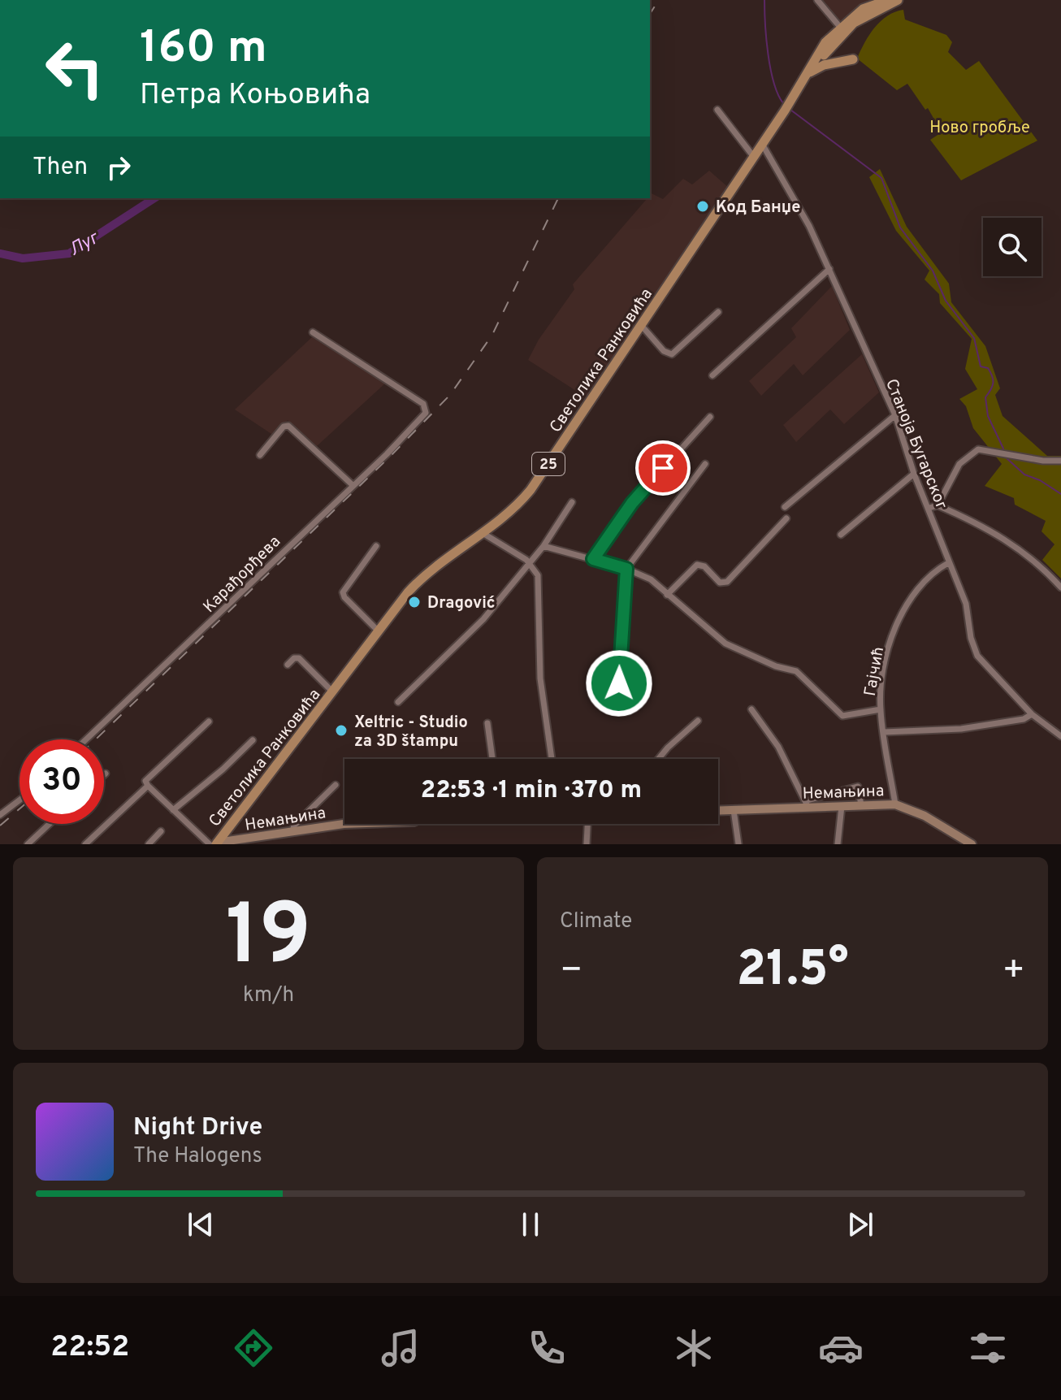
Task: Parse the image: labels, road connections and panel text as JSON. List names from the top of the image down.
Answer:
{
  "streets": {
    "main road": ["Светолика Ранковића", "25"],
    "street": [
      "Станоја Бугарског",
      "Карађорђева",
      "Гајчић",
      "Немањина"
    ]
  },
  "crossings": [
    ["Светолика Ранковића", "Станоја Бугарског"],
    ["Светолика Ранковића", "Немањина"],
    ["Станоја Бугарског", "Гајчић"],
    ["Гајчић", "Немањина"]
  ],
  "water": ["Луг"],
  "parks": ["Ново гробље"],
  "places": ["Код Банџе", "Dragović", "Xeltric - Studio za 3D štampu"],
  "page": {
    "turn": ["160 m", "Петра Коњовића"],
    "then": "Then",
    "limit": "30",
    "trip": "22:53 · 1 min · 370 m",
    "tile": [
      ["19", "km/h"],
      "Climate"
    ],
    "heat": ["−", "21.5°", "+"],
    "song": ["Night Drive", "The Halogens"],
    "tabs": "22:52"
  }
}
